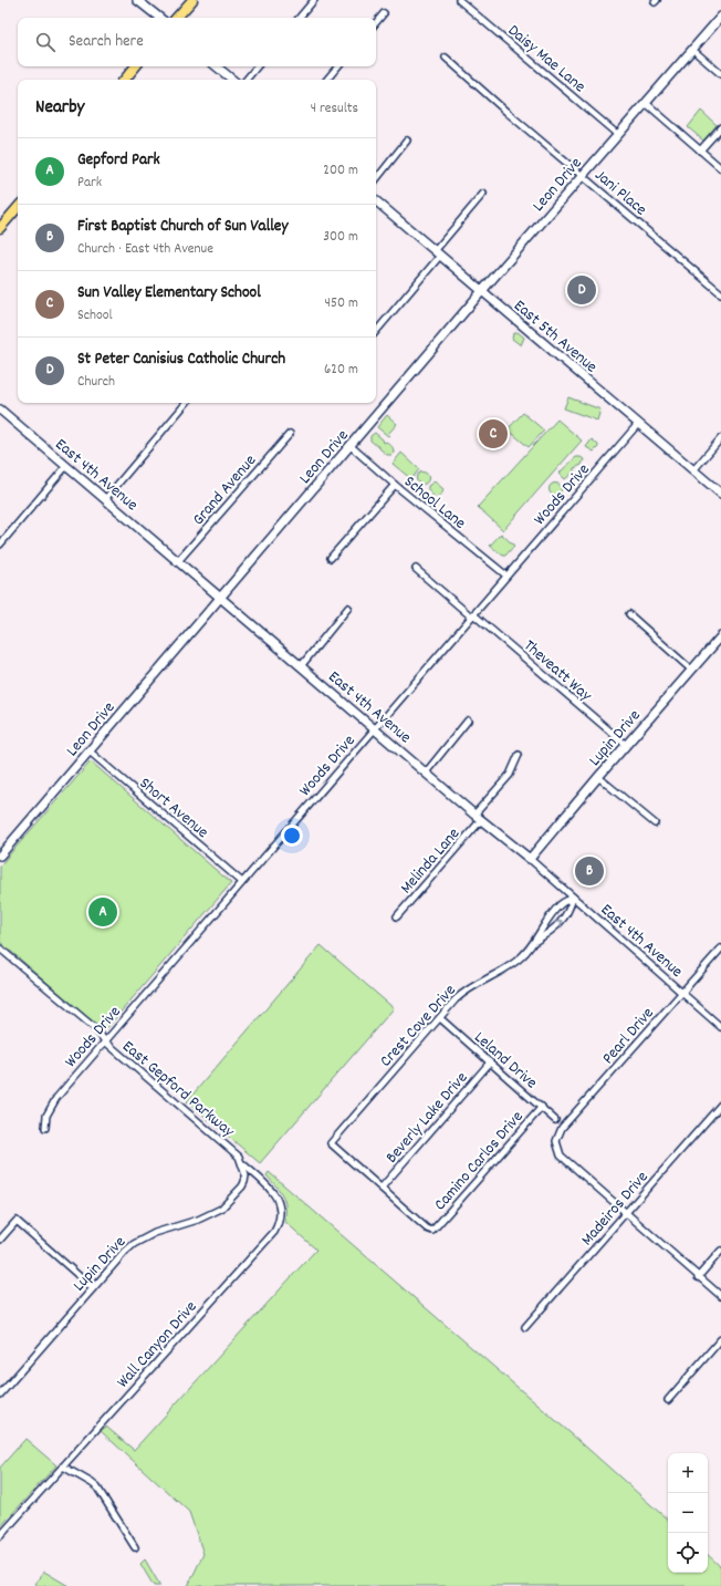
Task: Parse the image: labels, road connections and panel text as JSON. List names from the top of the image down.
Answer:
{
  "streets": {
    "street": [
      "Daisy Mae Lane",
      "Leon Drive",
      "Jani Place",
      "East 5th Avenue",
      "East 4th Avenue",
      "Grand Avenue",
      "Woods Drive",
      "School Lane",
      "Theveatt Way",
      "Lupin Drive",
      "Short Avenue",
      "Melinda Lane",
      "Crest Cove Drive",
      "Pearl Drive",
      "Leland Drive",
      "East Gepford Parkway",
      "Beverly Lake Drive",
      "Camino Carlos Drive",
      "Madeiros Drive",
      "Wall Canyon Drive"
    ]
  },
  "crossings": [
    ["Daisy Mae Lane", "Leon Drive"],
    ["Leon Drive", "Jani Place"],
    ["Leon Drive", "East 5th Avenue"],
    ["Leon Drive", "East 4th Avenue"],
    ["Leon Drive", "School Lane"],
    ["Leon Drive", "Short Avenue"],
    ["East 5th Avenue", "Woods Drive"],
    ["East 4th Avenue", "Grand Avenue"],
    ["East 4th Avenue", "Woods Drive"],
    ["East 4th Avenue", "Lupin Drive"],
    ["East 4th Avenue", "Melinda Lane"],
    ["East 4th Avenue", "Crest Cove Drive"],
    ["East 4th Avenue", "Pearl Drive"],
    ["Woods Drive", "School Lane"],
    ["Woods Drive", "Theveatt Way"],
    ["Woods Drive", "Short Avenue"],
    ["Woods Drive", "East Gepford Parkway"],
    ["Theveatt Way", "Lupin Drive"],
    ["Lupin Drive", "East Gepford Parkway"],
    ["Lupin Drive", "Wall Canyon Drive"],
    ["Crest Cove Drive", "Leland Drive"],
    ["Crest Cove Drive", "Beverly Lake Drive"],
    ["Crest Cove Drive", "Camino Carlos Drive"],
    ["Pearl Drive", "Madeiros Drive"],
    ["Leland Drive", "Beverly Lake Drive"],
    ["Leland Drive", "Camino Carlos Drive"],
    ["East Gepford Parkway", "Wall Canyon Drive"],
    ["Beverly Lake Drive", "Camino Carlos Drive"]
  ],
  "page": {
    "search": "Search here",
    "heading": ["Nearby", "4 results"],
    "list": [
      {
        "mark": "A",
        "name": "Gepford Park",
        "note": "Park",
        "value": "200 m"
      },
      {
        "mark": "B",
        "name": "First Baptist Church of Sun Valley",
        "note": "Church · East 4th Avenue",
        "value": "300 m"
      },
      {
        "mark": "C",
        "name": "Sun Valley Elementary School",
        "note": "School",
        "value": "450 m"
      },
      {
        "mark": "D",
        "name": "St Peter Canisius Catholic Church",
        "note": "Church",
        "value": "620 m"
      }
    ],
    "pins": [
      "D",
      "C",
      "B",
      "A"
    ],
    "map_buttons": ["+", "−"]
  }
}
